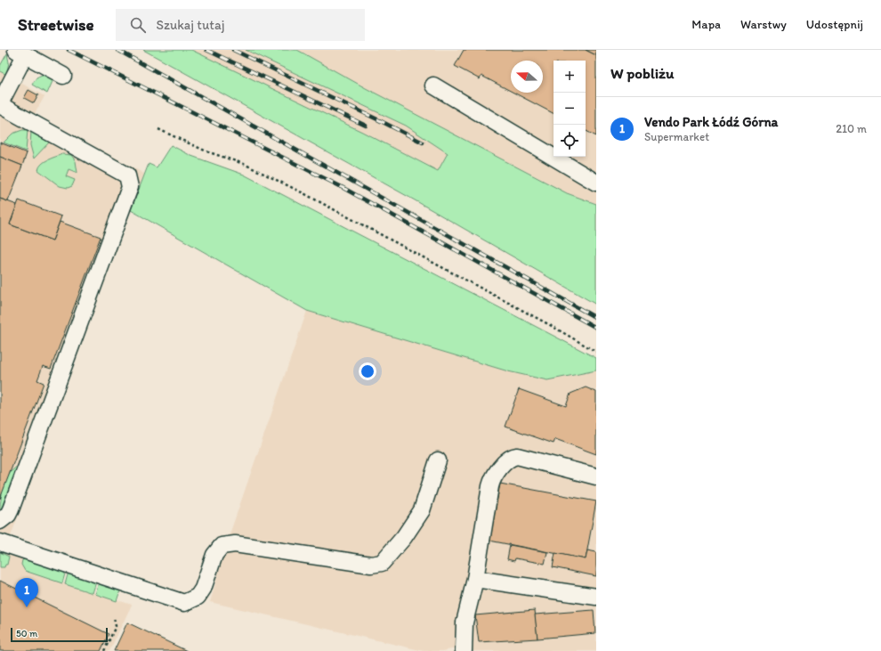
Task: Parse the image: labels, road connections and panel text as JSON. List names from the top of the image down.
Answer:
{
  "scale_bar": "50 m",
  "north": "left",
  "page": {
    "header": "Streetwise",
    "search": "Szukaj tutaj",
    "nav": ["Mapa", "Warstwy", "Udostępnij"],
    "heading": "W pobliżu",
    "map_buttons": ["+", "−"],
    "list": [
      {
        "mark": "1",
        "name": "Vendo Park Łódź Górna",
        "note": "Supermarket",
        "value": "210 m"
      }
    ],
    "pins": "1",
    "scale": "50 m"
  }
}
